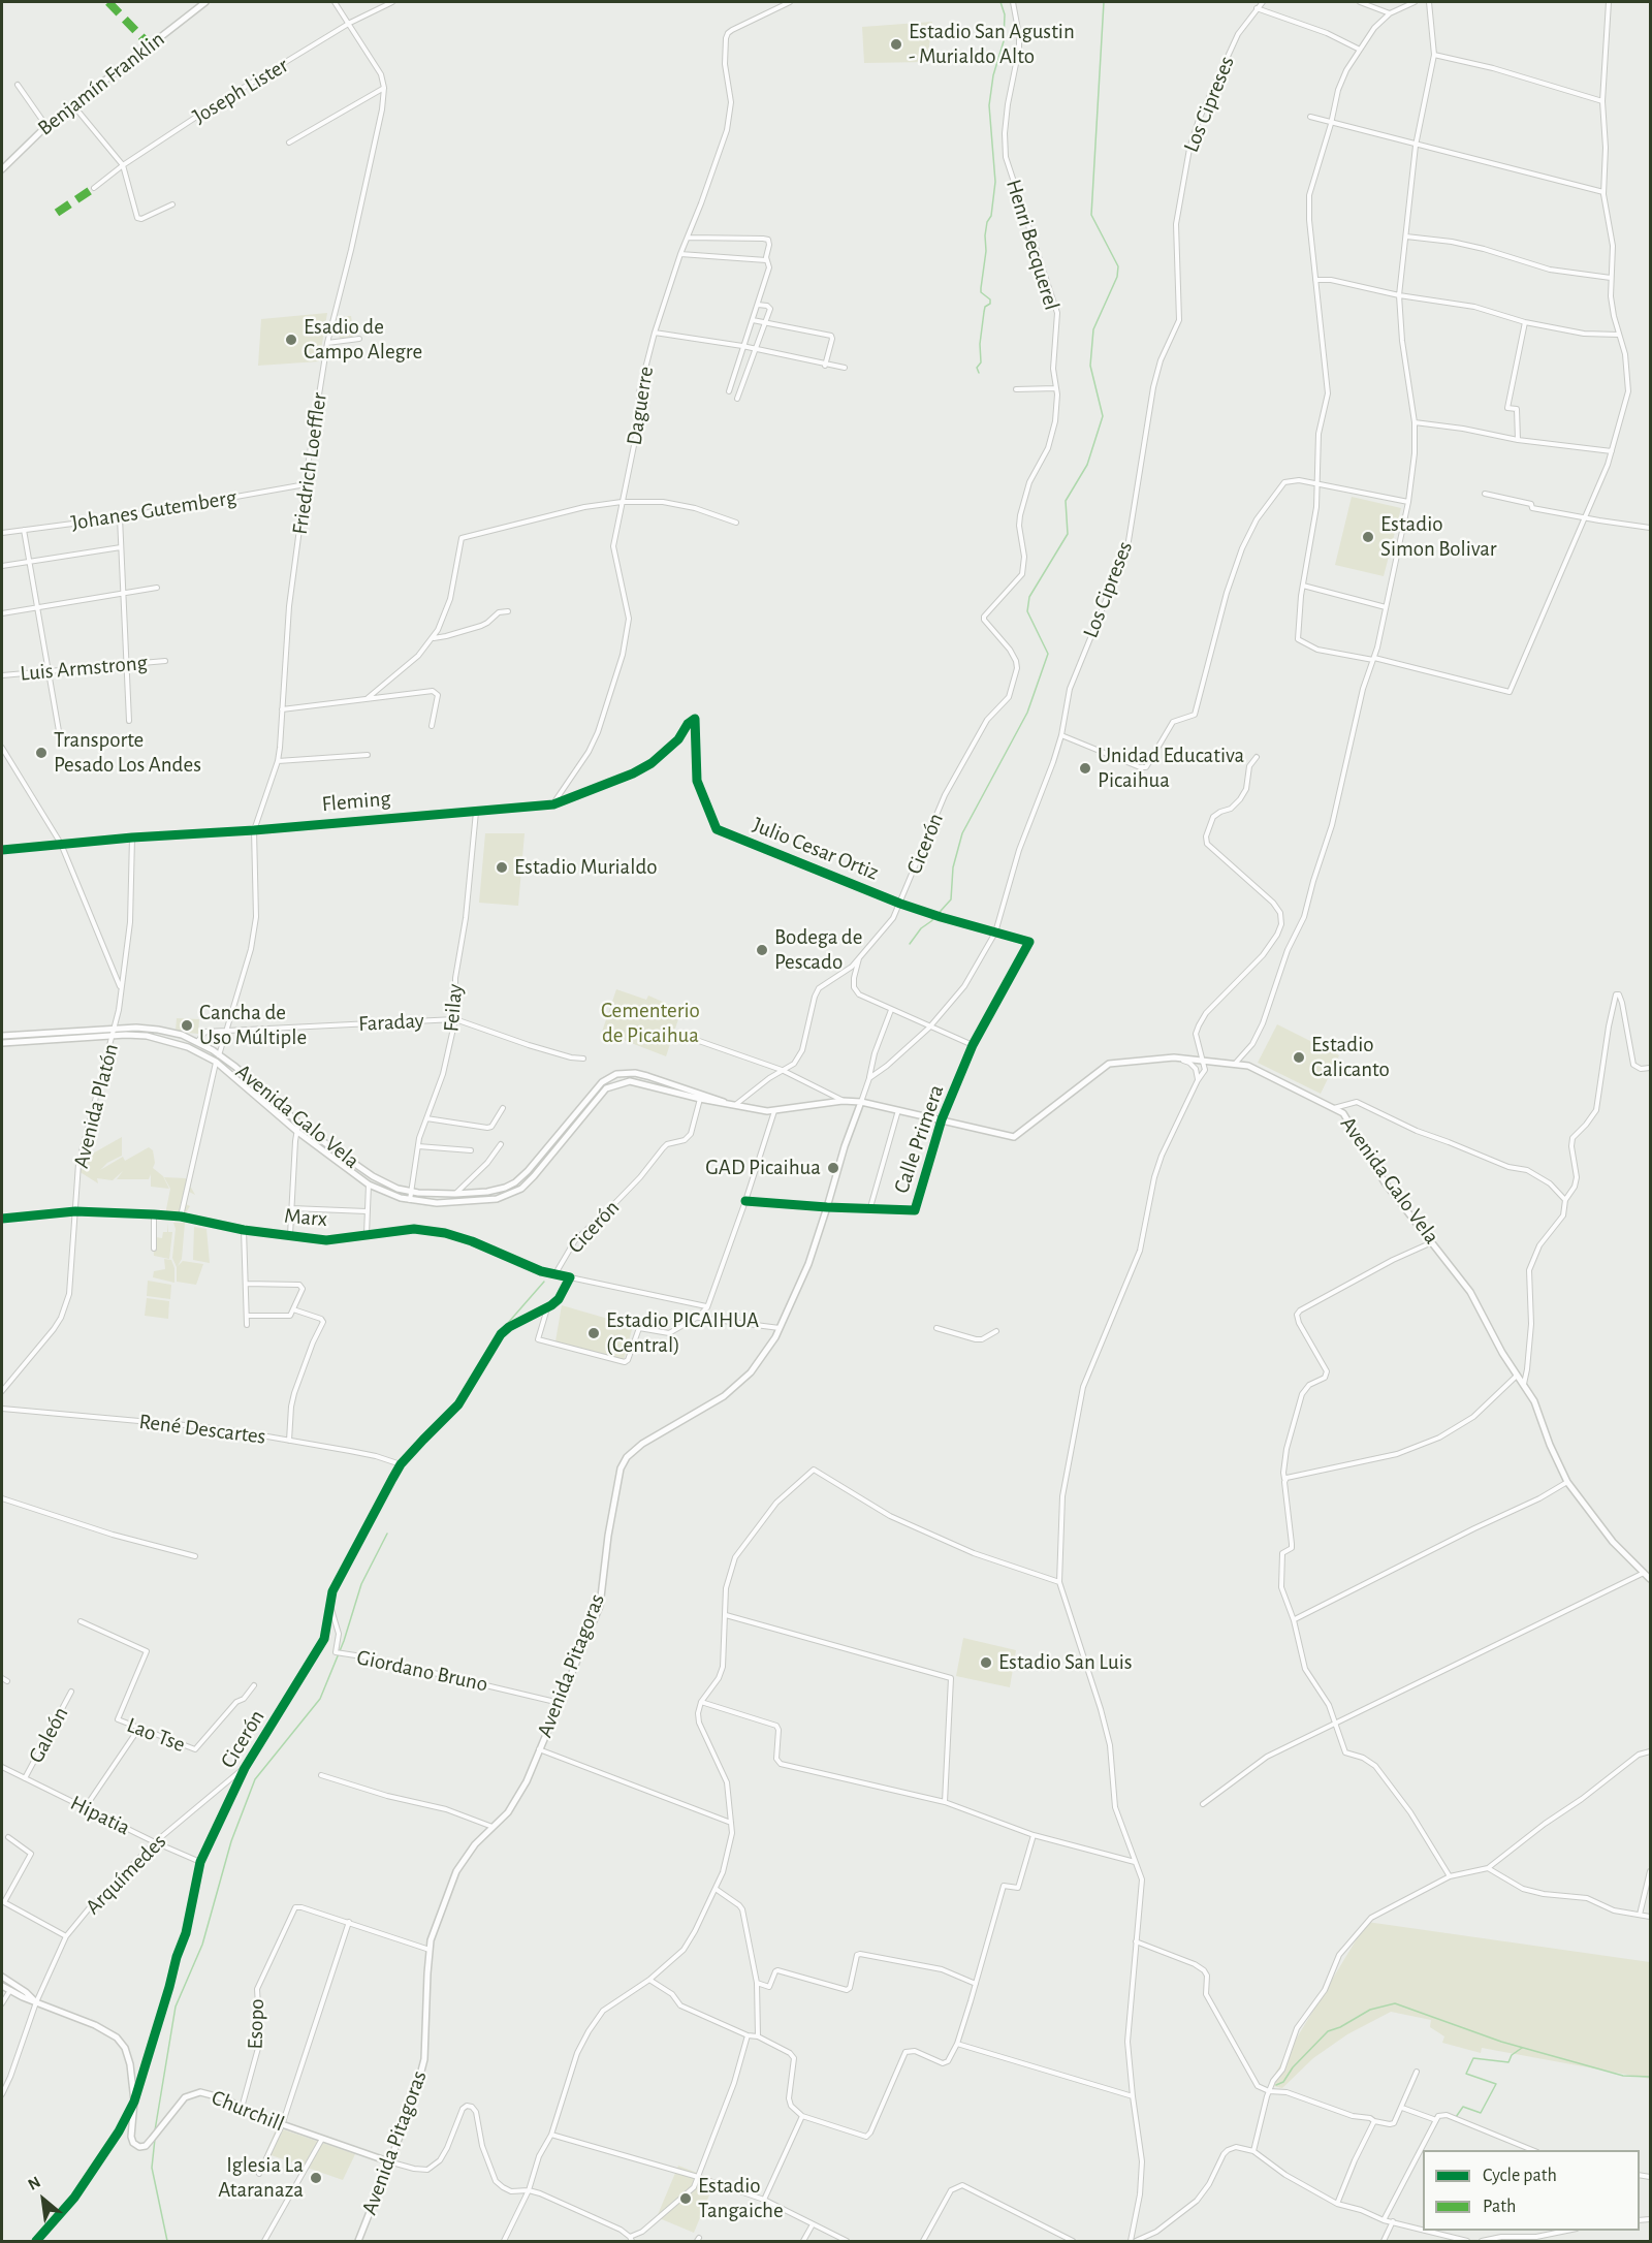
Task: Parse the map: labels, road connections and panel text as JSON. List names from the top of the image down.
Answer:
{
  "streets": {
    "main road": [
      "Benjamín Franklin",
      "Avenida Galo Vela",
      "Avenida Pitagoras",
      "Churchill"
    ],
    "street": [
      "Joseph Lister",
      "Los Cipreses",
      "Henri Becquerel",
      "Daguerre",
      "Friedrich Loeffler",
      "Johanes Gutemberg",
      "Luis Armstrong",
      "Fleming",
      "Cicerón",
      "Julio Cesar Ortiz",
      "Feilay",
      "Faraday",
      "Avenida Platón",
      "Calle Primera",
      "Marx",
      "René Descartes",
      "Giordano Bruno",
      "Galeón",
      "Lao Tse",
      "Hipatia",
      "Arquímedes",
      "Esopo"
    ]
  },
  "crossings": [
    ["Los Cipreses", "Julio Cesar Ortiz"],
    ["Los Cipreses", "Calle Primera"],
    ["Henri Becquerel", "Cicerón"],
    ["Daguerre", "Fleming"],
    ["Friedrich Loeffler", "Johanes Gutemberg"],
    ["Friedrich Loeffler", "Fleming"],
    ["Fleming", "Julio Cesar Ortiz"],
    ["Fleming", "Feilay"],
    ["Fleming", "Avenida Platón"],
    ["Cicerón", "Julio Cesar Ortiz"],
    ["Cicerón", "Avenida Galo Vela"],
    ["Cicerón", "Marx"],
    ["Cicerón", "René Descartes"],
    ["Cicerón", "Giordano Bruno"],
    ["Cicerón", "Hipatia"],
    ["Cicerón", "Arquímedes"],
    ["Cicerón", "Churchill"],
    ["Julio Cesar Ortiz", "Calle Primera"],
    ["Feilay", "Faraday"],
    ["Feilay", "Avenida Galo Vela"],
    ["Faraday", "Avenida Galo Vela"],
    ["Avenida Platón", "Avenida Galo Vela"],
    ["Avenida Platón", "Marx"],
    ["Avenida Galo Vela", "Calle Primera"],
    ["Avenida Galo Vela", "Avenida Pitagoras"],
    ["Avenida Pitagoras", "Giordano Bruno"],
    ["Avenida Pitagoras", "Churchill"],
    ["Galeón", "Hipatia"],
    ["Hipatia", "Arquímedes"],
    ["Esopo", "Churchill"]
  ],
  "parks": ["Cementerio de Picaihua"],
  "places": [
    "Estadio San Agustin - Murialdo Alto",
    "Esadio de Campo Alegre",
    "Estadio Simon Bolivar",
    "Transporte Pesado Los Andes",
    "Unidad Educativa Picaihua",
    "Estadio Murialdo",
    "Bodega de Pescado",
    "Cancha de Uso Múltiple",
    "Estadio Calicanto",
    "GAD Picaihua",
    "Estadio PICAIHUA (Central)",
    "Estadio San Luis",
    "Iglesia La Ataranaza",
    "Estadio Tangaiche"
  ],
  "legend": ["Cycle path", "Path"],
  "north": "top left"
}
